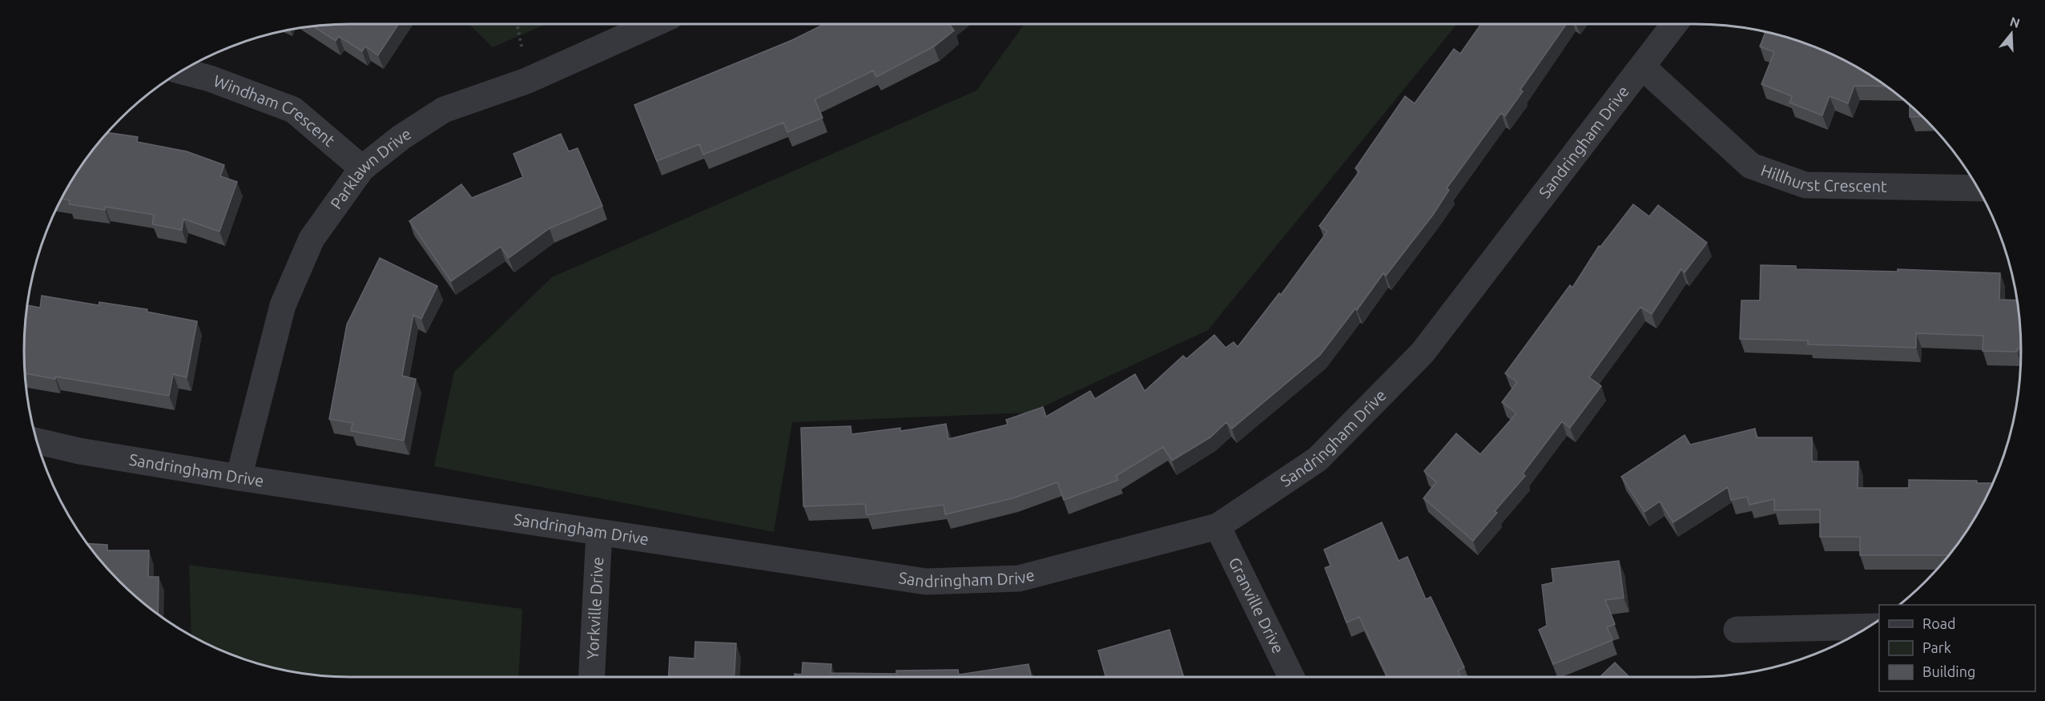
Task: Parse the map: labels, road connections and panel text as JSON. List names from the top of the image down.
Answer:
{
  "streets": {
    "street": [
      "Windham Crescent",
      "Sandringham Drive",
      "Parklawn Drive",
      "Hillhurst Crescent",
      "Granville Drive",
      "Yorkville Drive"
    ]
  },
  "crossings": [
    ["Windham Crescent", "Parklawn Drive"],
    ["Sandringham Drive", "Parklawn Drive"],
    ["Sandringham Drive", "Hillhurst Crescent"],
    ["Sandringham Drive", "Granville Drive"],
    ["Sandringham Drive", "Yorkville Drive"]
  ],
  "legend": ["Road", "Park", "Building"],
  "north": "top"
}
